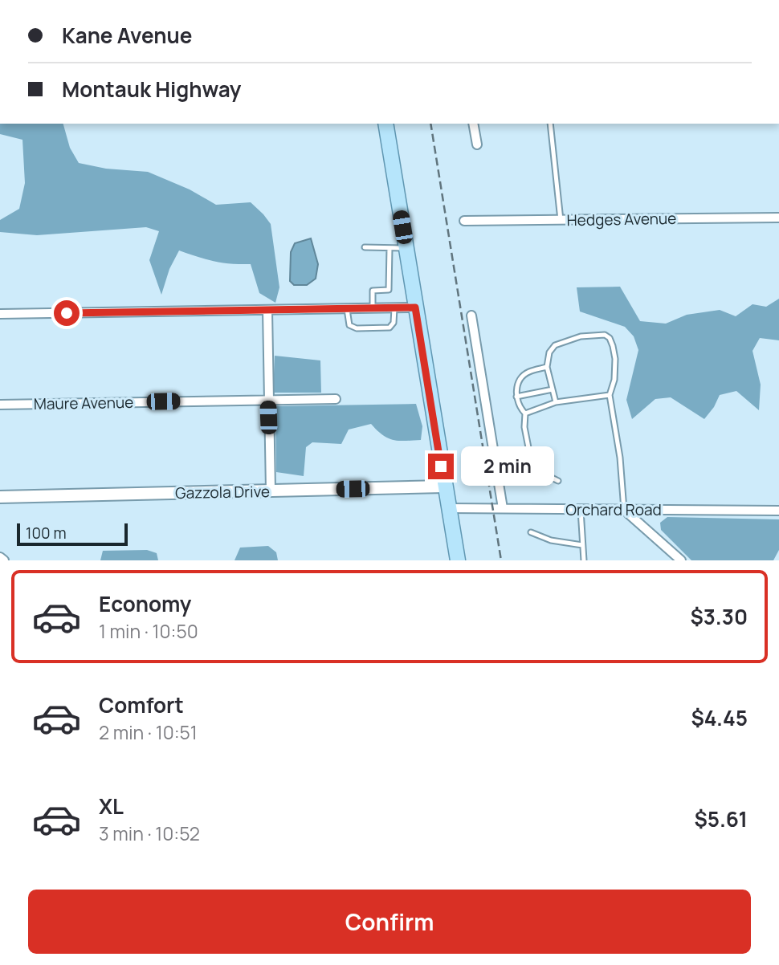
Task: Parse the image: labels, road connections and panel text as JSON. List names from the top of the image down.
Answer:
{
  "streets": {
    "street": [
      "Hedges Avenue",
      "Maure Avenue",
      "Gazzola Drive",
      "Orchard Road"
    ]
  },
  "scale_bar": "100 m",
  "page": {
    "banner": ["Kane Avenue", "Montauk Highway"],
    "bubble": "2 min",
    "scale": "100 m",
    "list": [
      {
        "name": "Economy",
        "note": "1 min · 10:50",
        "value": "$3.30"
      },
      {
        "name": "Comfort",
        "note": "2 min · 10:51",
        "value": "$4.45"
      },
      {
        "name": "XL",
        "note": "3 min · 10:52",
        "value": "$5.61"
      }
    ],
    "buttons": "Confirm"
  }
}
